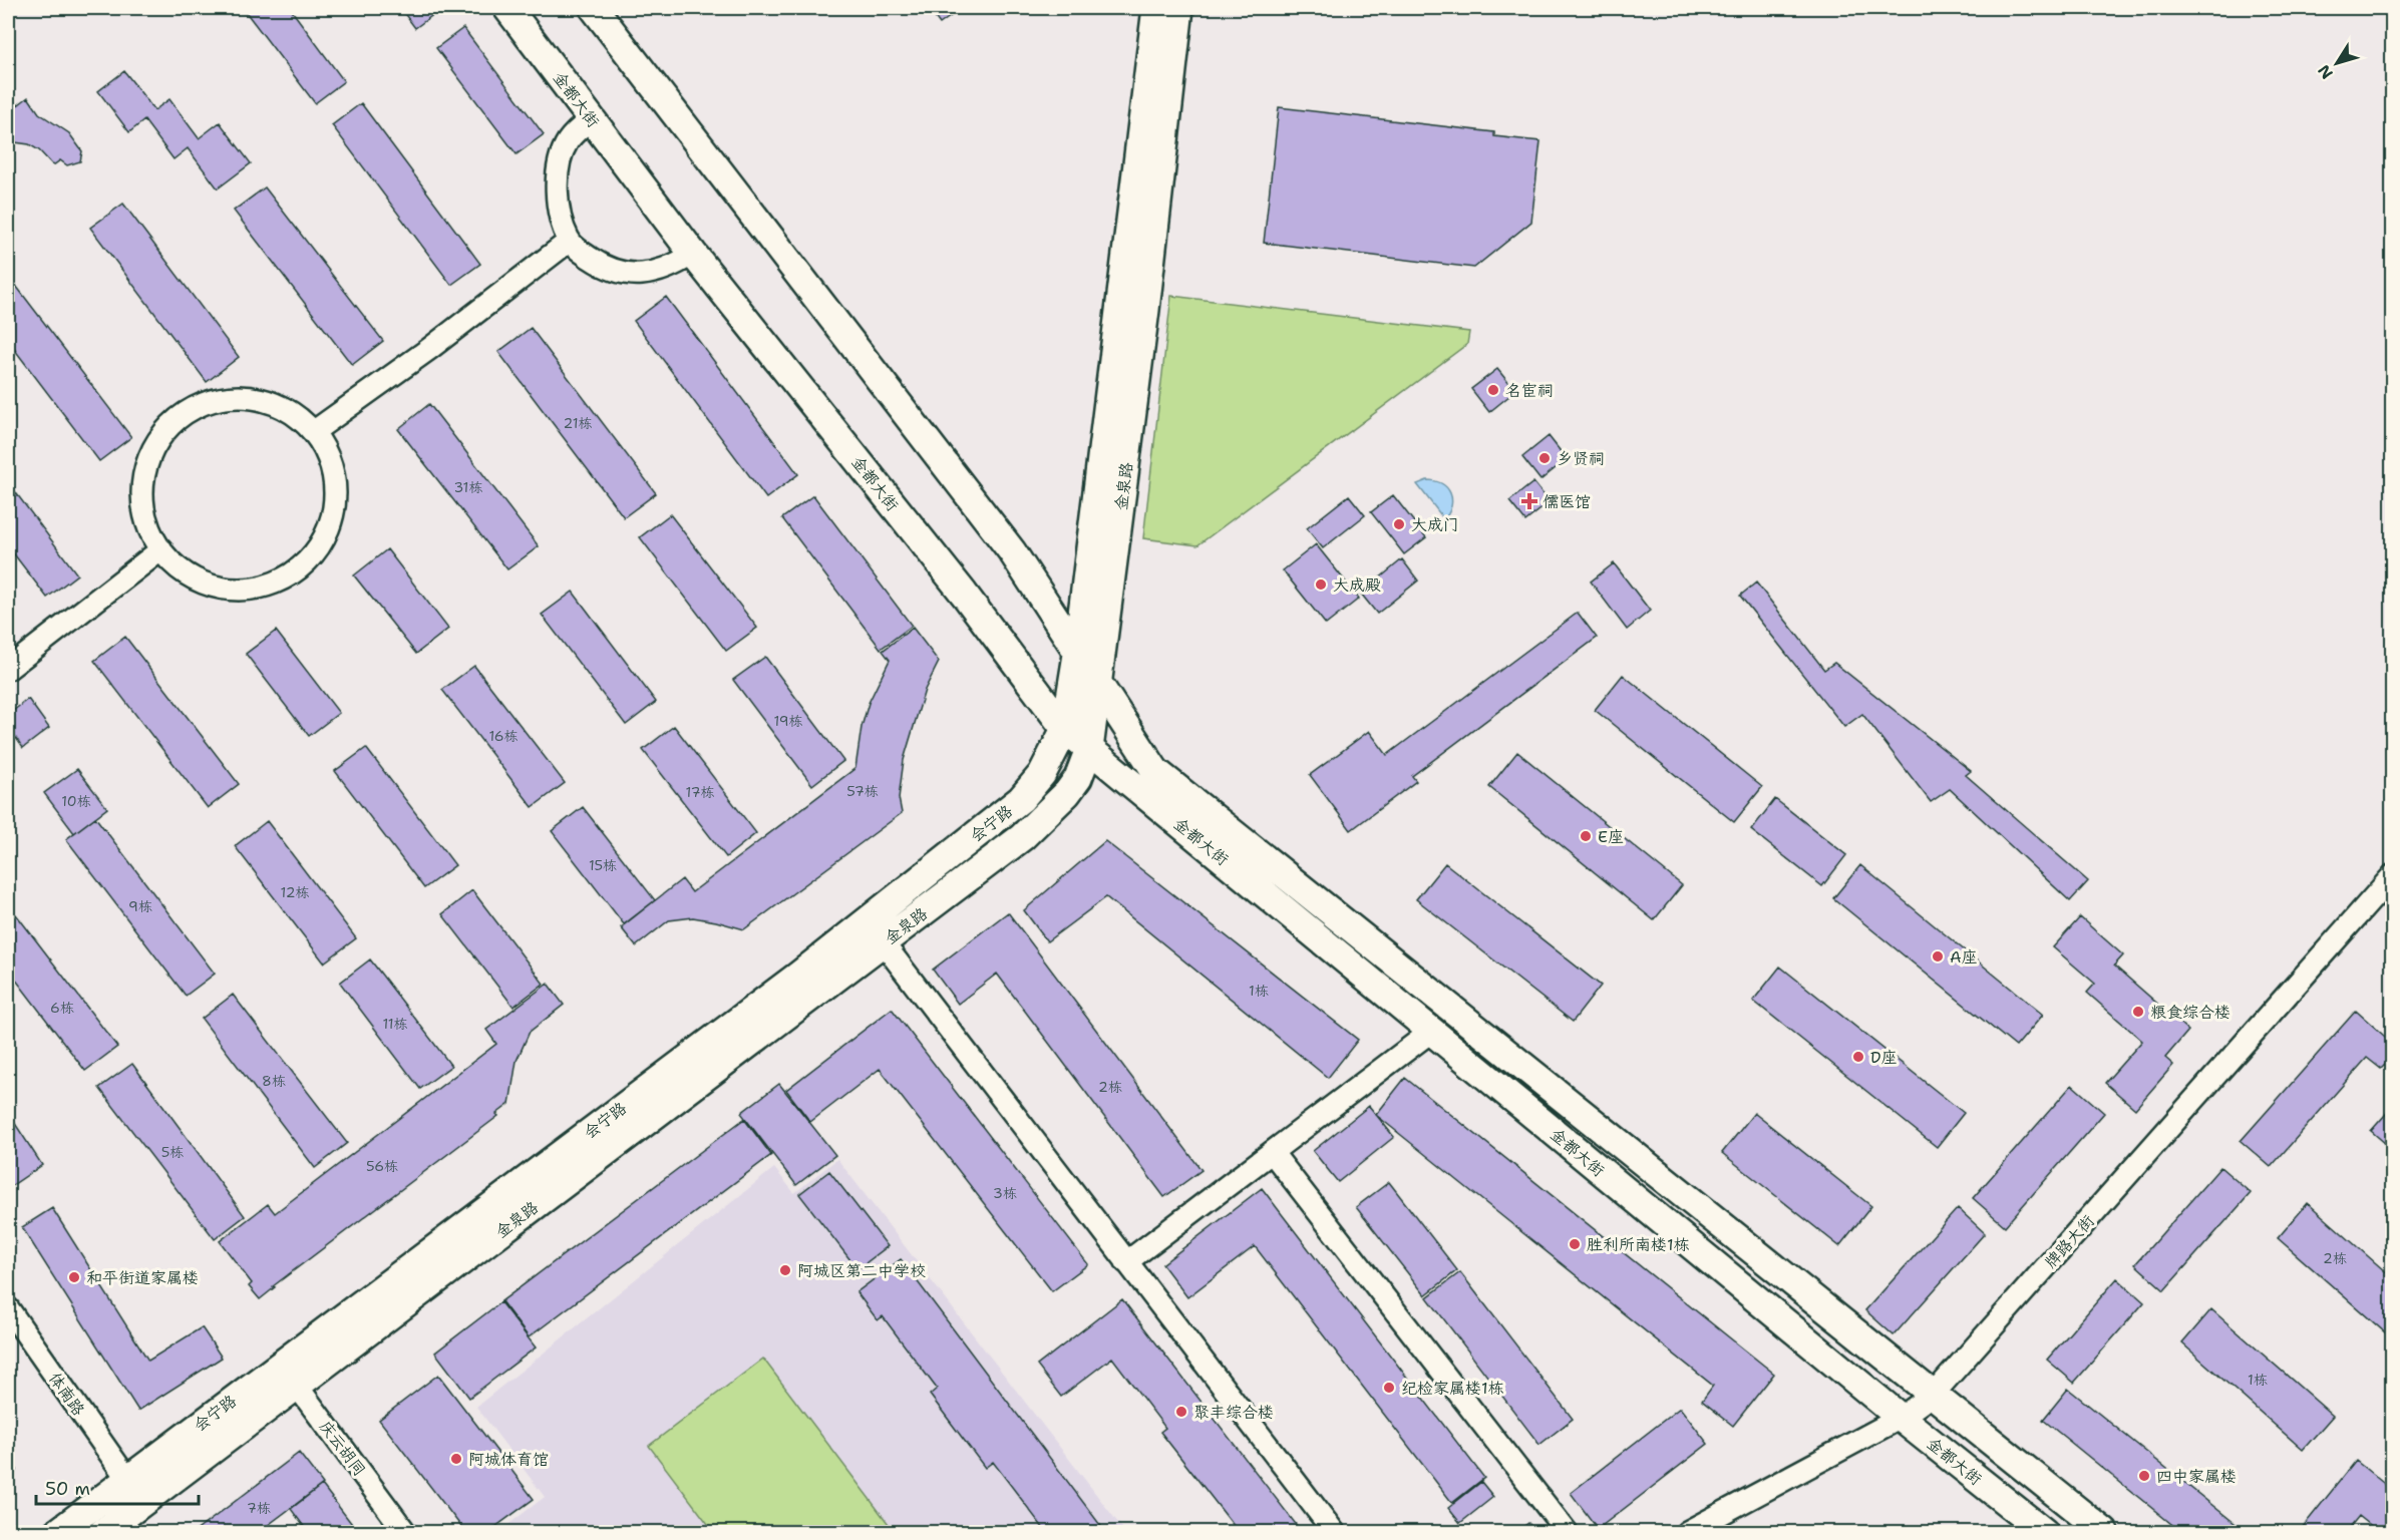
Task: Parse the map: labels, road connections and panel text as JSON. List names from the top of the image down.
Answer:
{
  "streets": {
    "main road": ["金都大街", "金泉路", "会宁路"],
    "street": ["牌路大街", "体南路", "庆云胡同"]
  },
  "crossings": [
    ["金都大街", "金泉路"],
    ["金都大街", "会宁路"],
    ["金都大街", "牌路大街"],
    ["金泉路", "会宁路"],
    ["金泉路", "庆云胡同"],
    ["会宁路", "体南路"],
    ["会宁路", "庆云胡同"]
  ],
  "places": {
    "other": [
      "名宦祠",
      "乡贤祠",
      "大成门",
      "大成殿",
      "E座",
      "A座",
      "粮食综合楼",
      "D座",
      "胜利所南楼1栋",
      "阿城区第二中学校",
      "和平街道家属楼",
      "纪检家属楼1栋",
      "聚丰综合楼",
      "阿城体育馆",
      "四中家属楼"
    ],
    "health": ["儒医馆"]
  },
  "house_numbers": [
    "21栋",
    "31栋",
    "19栋",
    "16栋",
    "57栋",
    "17栋",
    "10栋",
    "15栋",
    "12栋",
    "9栋",
    "1栋",
    "6栋",
    "11栋",
    "8栋",
    "2栋",
    "5栋",
    "56栋",
    "3栋",
    "2栋",
    "1栋",
    "7栋"
  ],
  "scale_bar": "50 m",
  "north": "bottom left"
}
